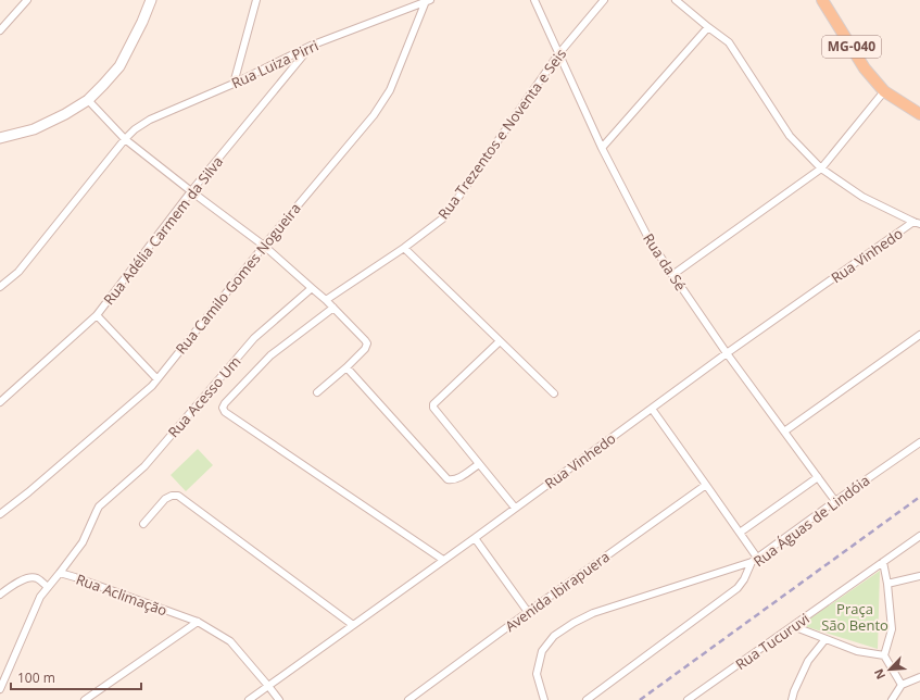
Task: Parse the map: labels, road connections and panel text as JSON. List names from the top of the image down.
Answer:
{
  "streets": {
    "main road": ["MG-040"],
    "street": [
      "Rua Luiza Pirri",
      "Rua Trezentos e Noventa e Seis",
      "Rua Adélia Carmem da Silva",
      "Rua Vinhedo",
      "Rua da Sé",
      "Rua Camilo Gomes Nogueira",
      "Rua Acesso Um",
      "Rua Águas de Lindóia",
      "Avenida Ibirapuera",
      "Rua Aclimação",
      "Rua Tucuruvi"
    ]
  },
  "crossings": [
    ["Rua Luiza Pirri", "Rua Adélia Carmem da Silva"],
    ["Rua Luiza Pirri", "Rua Camilo Gomes Nogueira"],
    ["Rua Trezentos e Noventa e Seis", "Rua da Sé"],
    ["Rua Vinhedo", "Rua da Sé"],
    ["Rua Vinhedo", "Rua Aclimação"],
    ["Rua da Sé", "Rua Águas de Lindóia"],
    ["Rua Acesso Um", "Rua Aclimação"]
  ],
  "parks": ["Praça São Bento"],
  "scale_bar": "100 m",
  "north": "bottom left"
}
